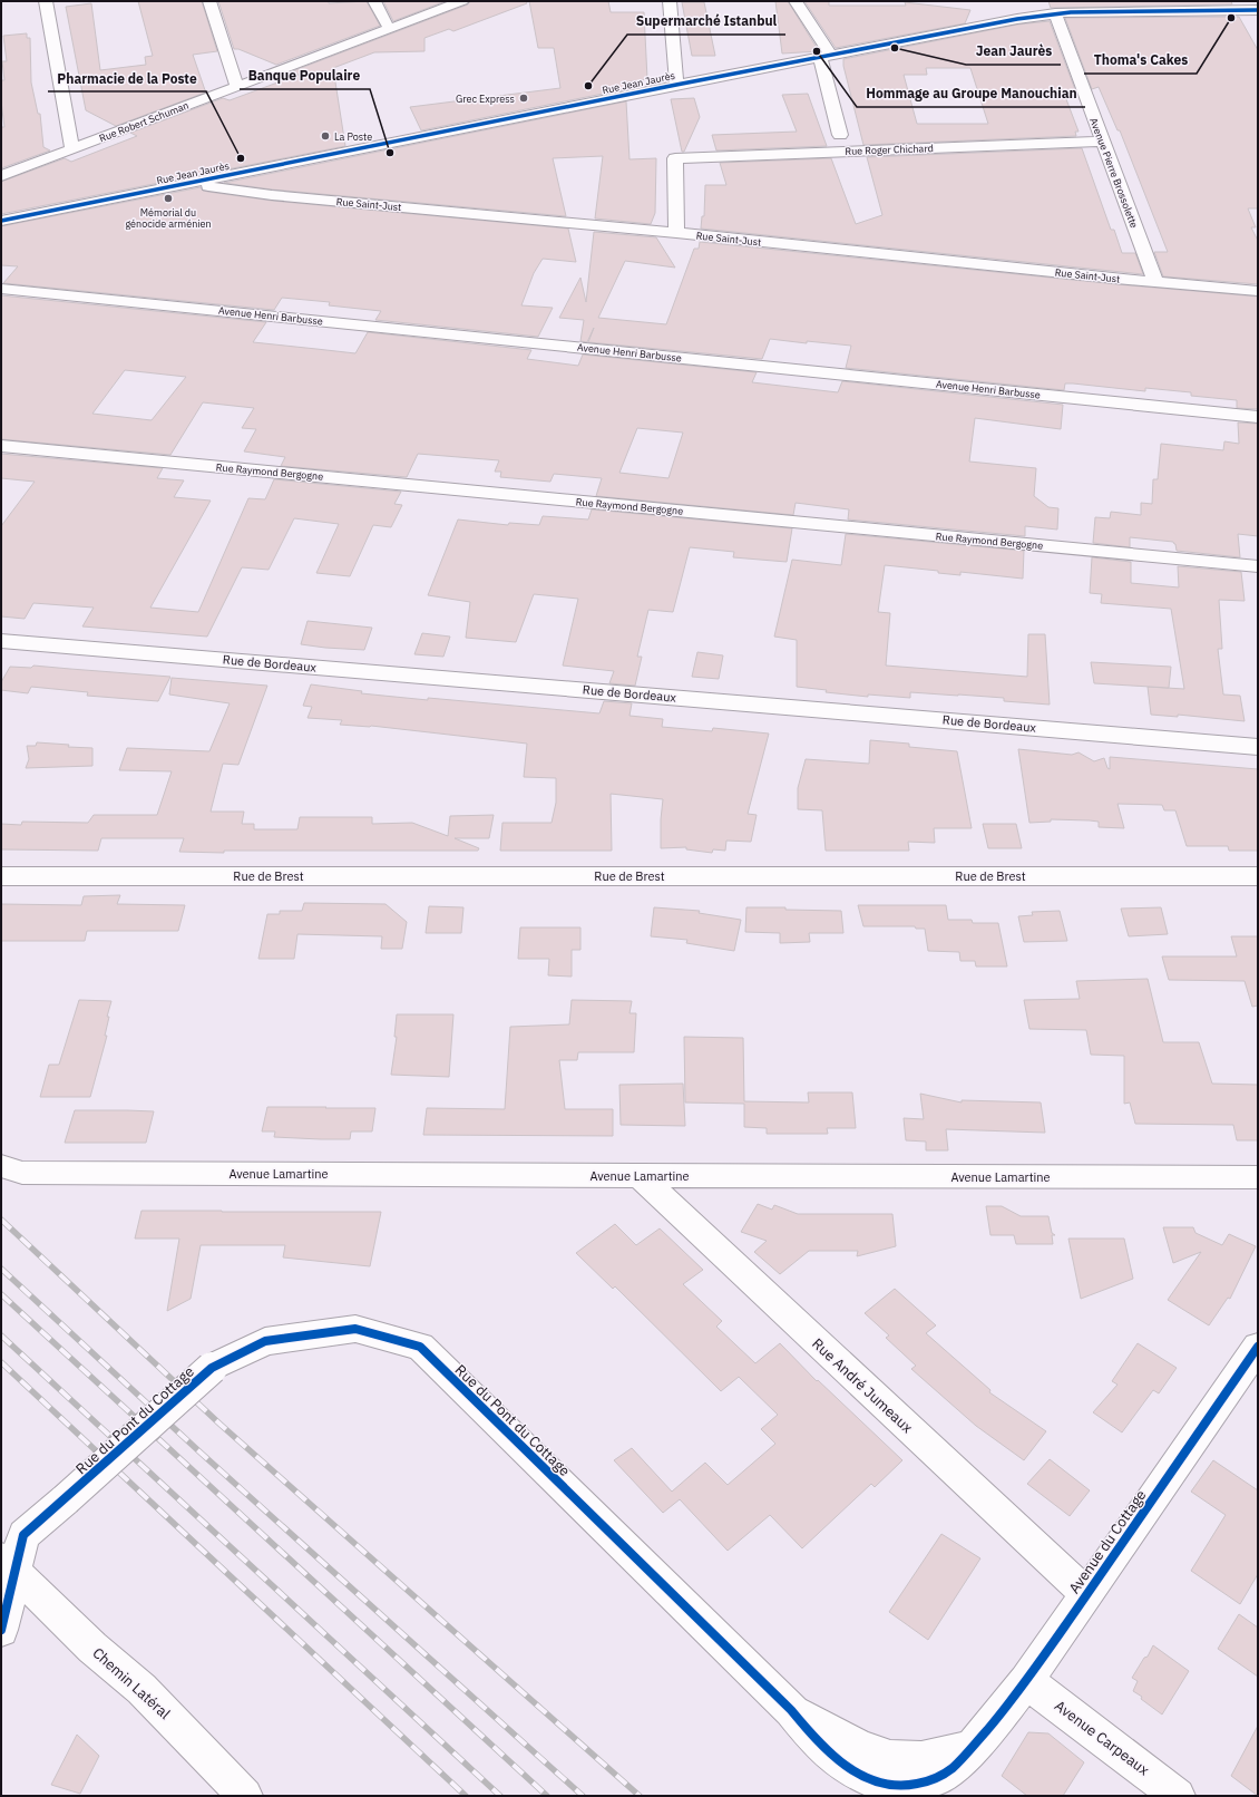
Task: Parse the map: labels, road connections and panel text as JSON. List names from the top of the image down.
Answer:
{
  "streets": {
    "street": [
      "Rue Jean Jaurès",
      "Rue Robert Schuman",
      "Rue Roger Chichard",
      "Avenue Pierre Brossolette",
      "Rue Saint-Just",
      "Avenue Henri Barbusse",
      "Rue Raymond Bergogne",
      "Rue de Bordeaux",
      "Rue de Brest",
      "Avenue Lamartine",
      "Rue André Jumeaux",
      "Rue du Pont du Cottage",
      "Avenue du Cottage",
      "Chemin Latéral",
      "Avenue Carpeaux"
    ]
  },
  "crossings": [
    ["Rue Jean Jaurès", "Avenue Pierre Brossolette"],
    ["Rue Jean Jaurès", "Rue Saint-Just"],
    ["Rue Roger Chichard", "Avenue Pierre Brossolette"],
    ["Rue Roger Chichard", "Rue Saint-Just"],
    ["Avenue Pierre Brossolette", "Rue Saint-Just"],
    ["Avenue Lamartine", "Rue André Jumeaux"],
    ["Rue André Jumeaux", "Avenue du Cottage"],
    ["Rue du Pont du Cottage", "Avenue du Cottage"],
    ["Rue du Pont du Cottage", "Chemin Latéral"],
    ["Avenue du Cottage", "Avenue Carpeaux"]
  ],
  "places": [
    "Thoma's Cakes",
    "Jean Jaurès",
    "Hommage au Groupe Manouchian",
    "Supermarché Istanbul",
    "Grec Express",
    "La Poste",
    "Banque Populaire",
    "Pharmacie de la Poste",
    "Mémorial du génocide arménien"
  ]
}
